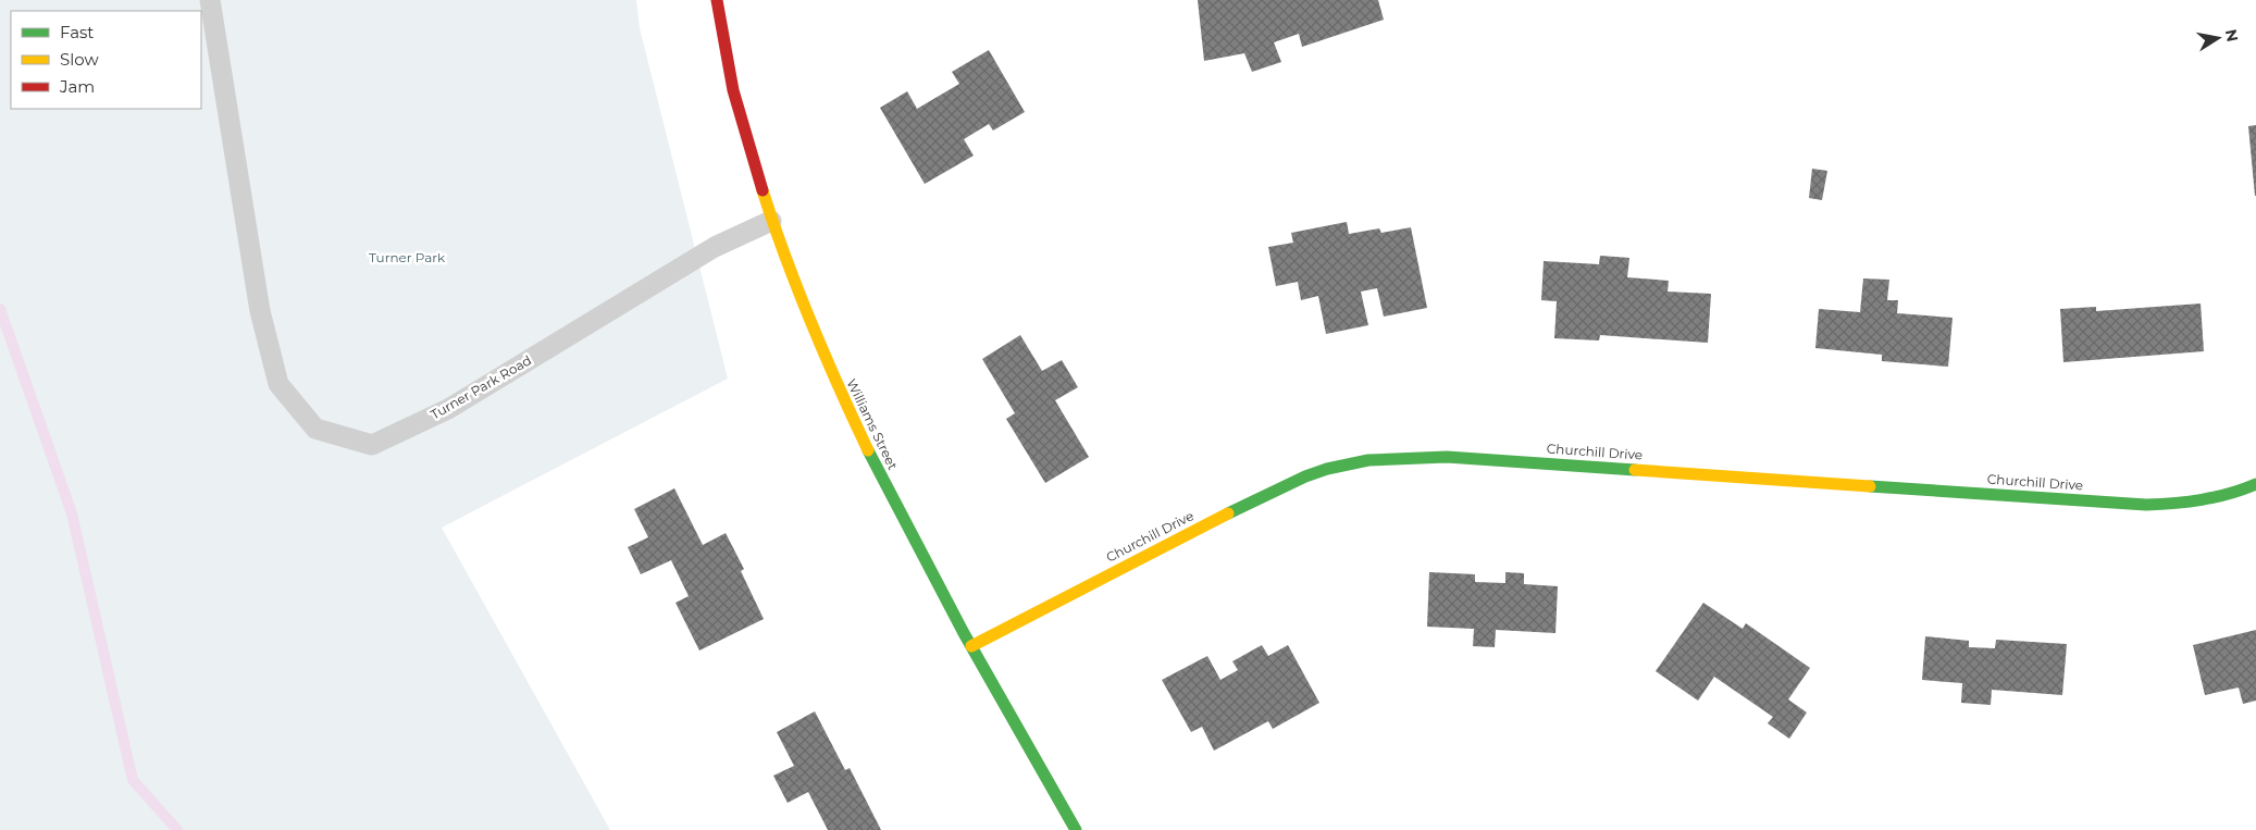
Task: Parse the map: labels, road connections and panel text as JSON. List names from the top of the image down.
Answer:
{
  "streets": {
    "street": ["Williams Street", "Churchill Drive"],
    "lane": ["Turner Park Road"]
  },
  "crossings": [
    ["Turner Park Road", "Williams Street"],
    ["Williams Street", "Churchill Drive"]
  ],
  "parks": ["Turner Park"],
  "legend": ["Fast", "Slow", "Jam"],
  "north": "right"
}
